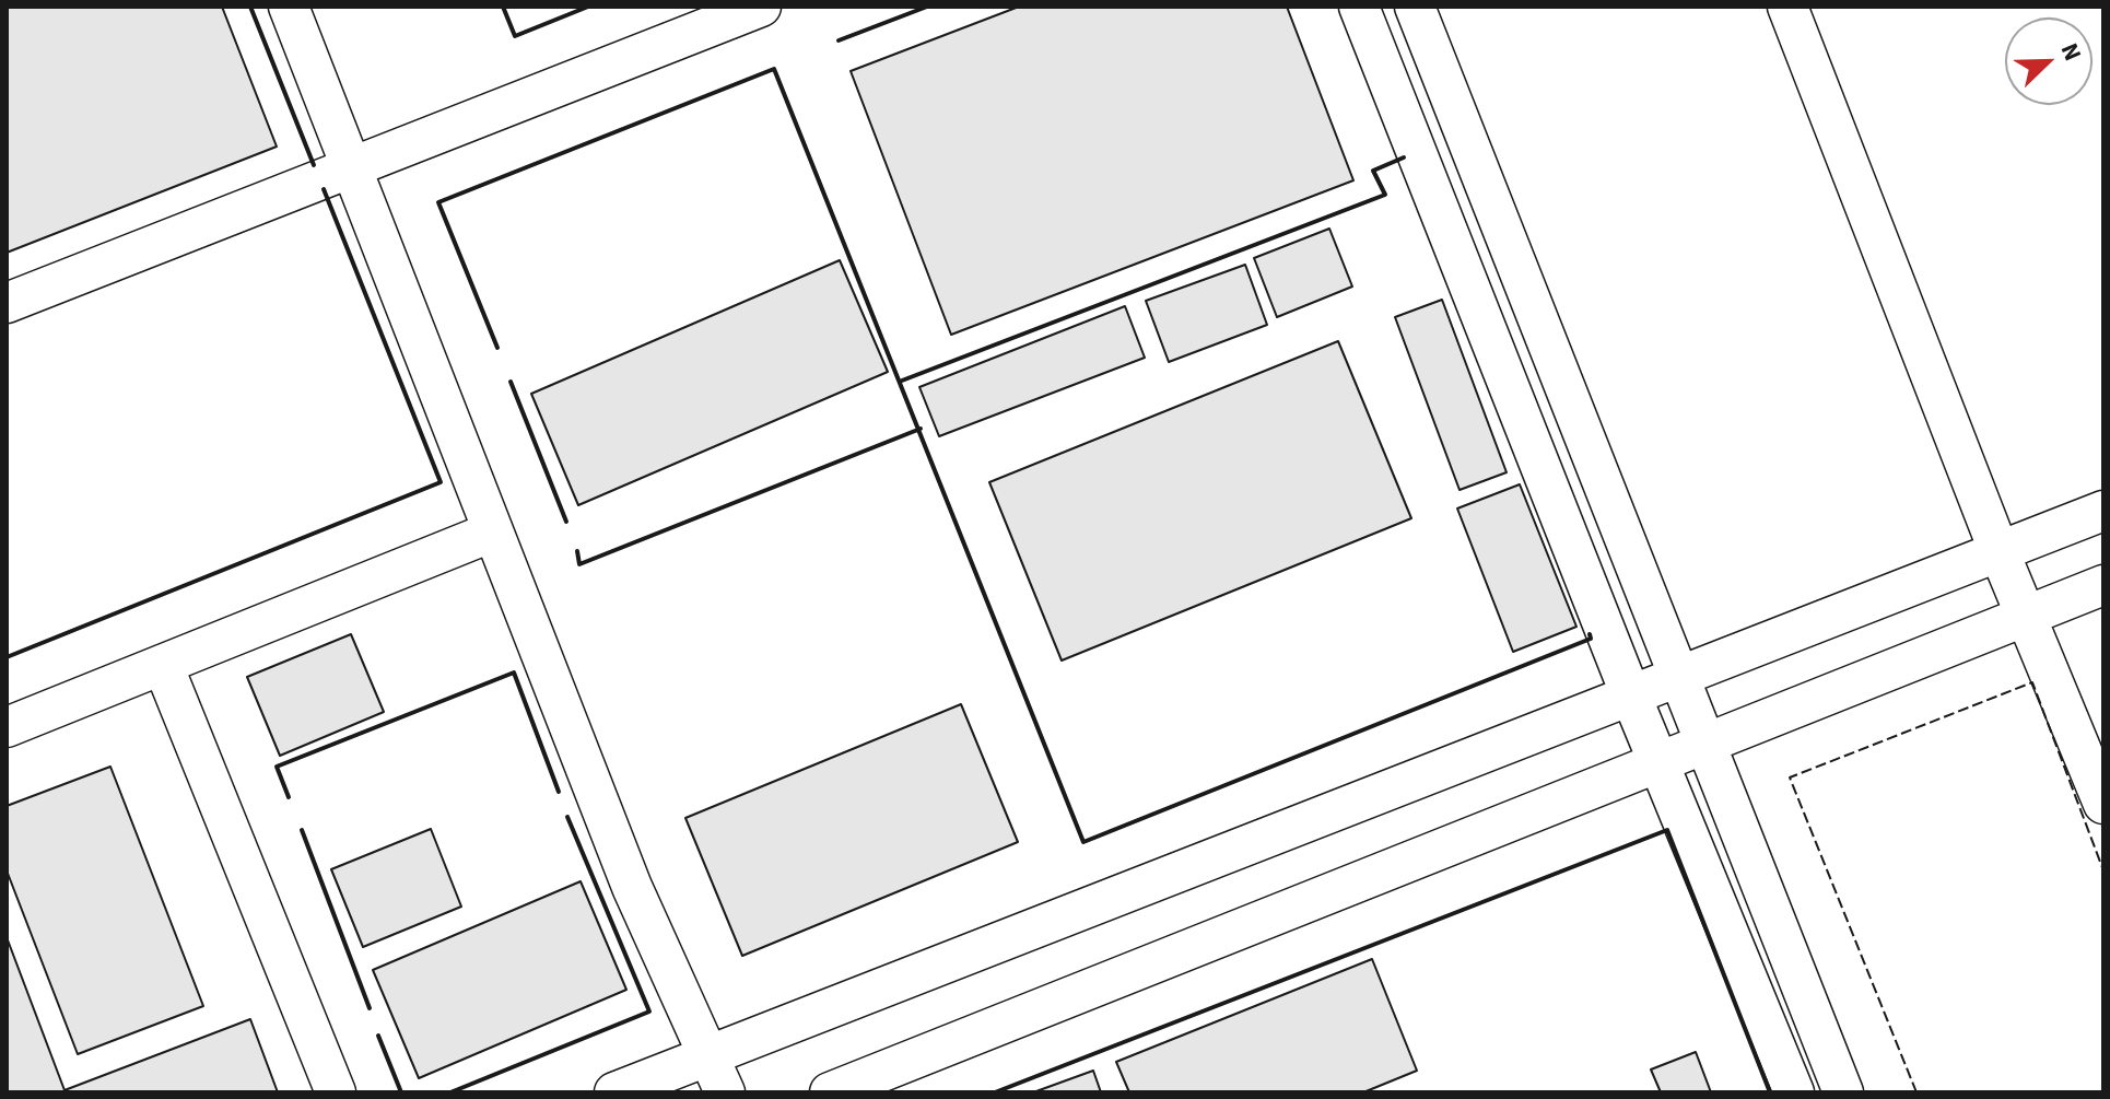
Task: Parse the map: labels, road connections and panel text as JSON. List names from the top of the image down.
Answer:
{
  "north": "top right"
}
